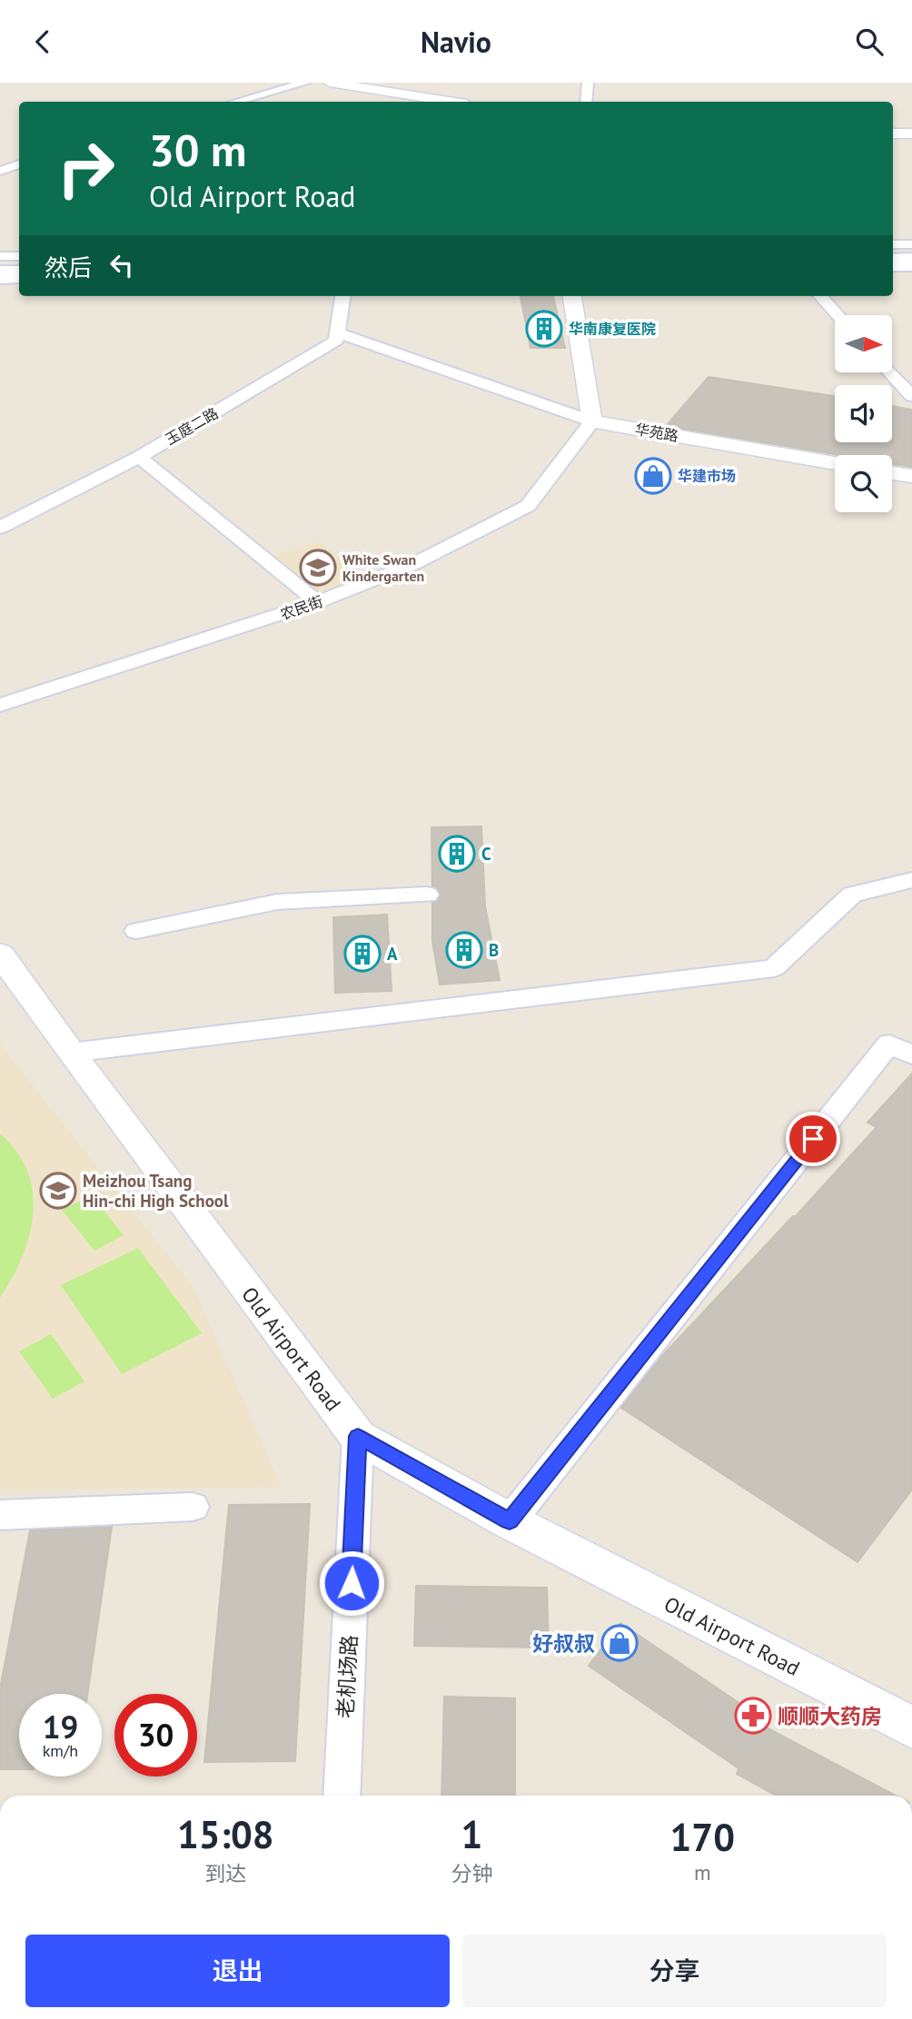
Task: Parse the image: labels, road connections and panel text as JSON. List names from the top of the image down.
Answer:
{
  "streets": {
    "street": [
      "玉庭二路",
      "华苑路",
      "农民街",
      "Old Airport Road",
      "老机场路"
    ]
  },
  "crossings": [
    ["华苑路", "农民街"],
    ["Old Airport Road", "老机场路"]
  ],
  "places": {
    "building": [
      "华南康复医院",
      "C",
      "B",
      "A"
    ],
    "shop": ["华建市场", "好叔叔"],
    "school or university": ["White Swan Kindergarten", "Meizhou Tsang Hin-chi High School"],
    "pharmacy": ["顺顺大药房"]
  },
  "north": "right",
  "page": {
    "header": "Navio",
    "turn": ["30 m", "Old Airport Road"],
    "then": "然后",
    "speed": "19 km/h",
    "limit": "30",
    "eta": [
      "15:08",
      "到达",
      "1",
      "分钟",
      "170",
      "m"
    ],
    "buttons": ["退出", "分享"]
  }
}
